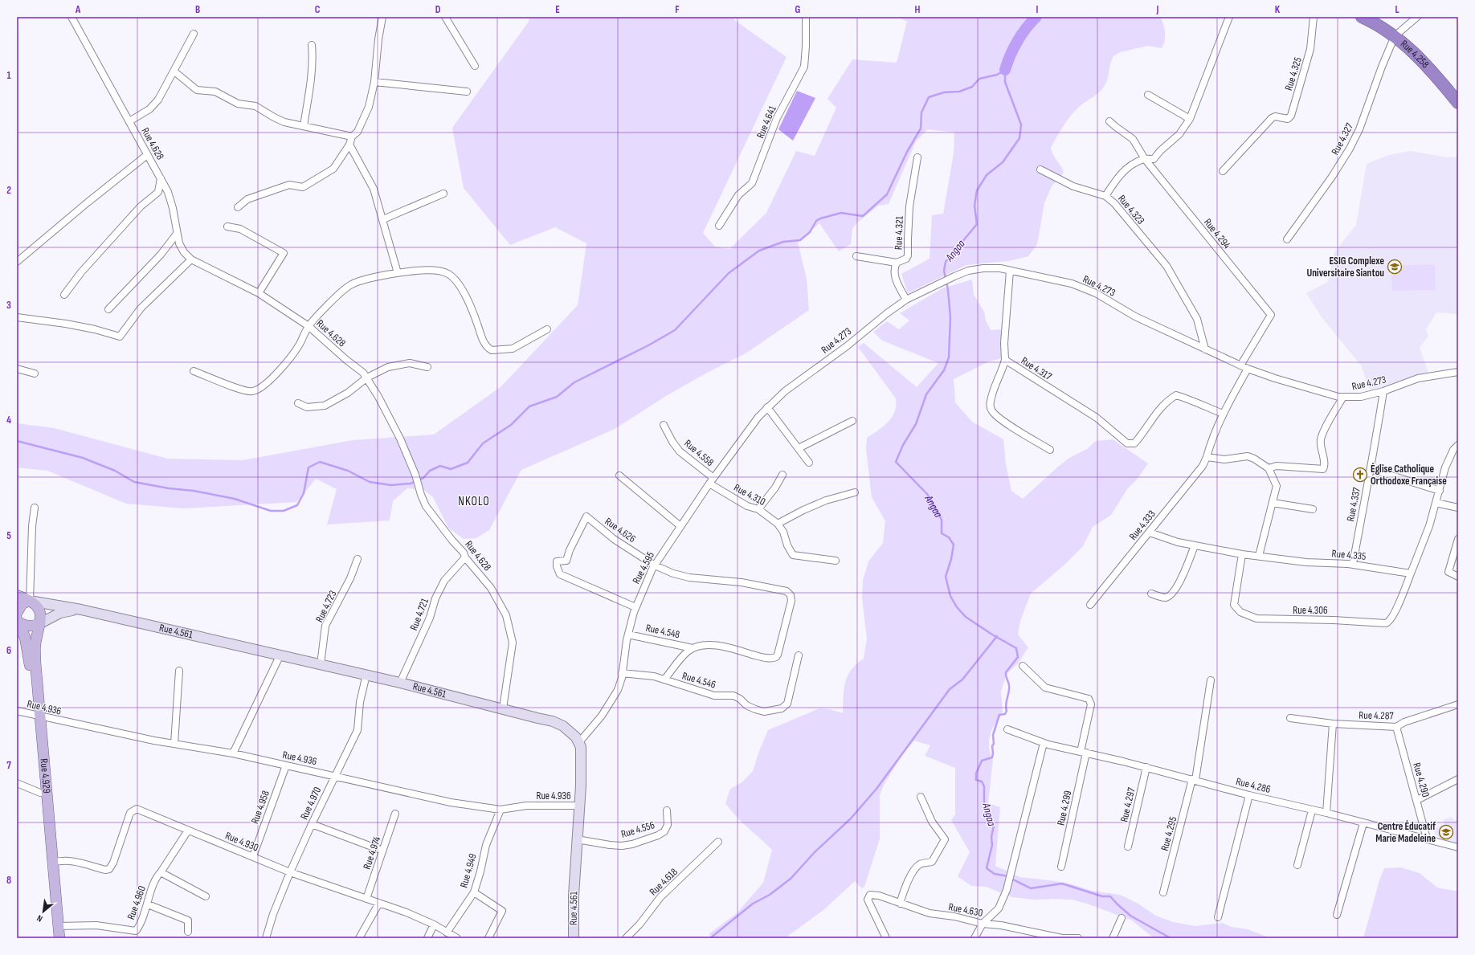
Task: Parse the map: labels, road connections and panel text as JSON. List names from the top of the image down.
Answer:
{
  "streets": {
    "highway": ["Rue 4.258"],
    "main road": ["Rue 4.561", "Rue 4.929"],
    "street": [
      "Rue 4.325",
      "Rue 4.641",
      "Rue 4.327",
      "Rue 4.628",
      "Rue 4.323",
      "Rue 4.321",
      "Rue 4.294",
      "Rue 4.273",
      "Rue 4.317",
      "Rue 4.558",
      "Rue 4.310",
      "Rue 4.337",
      "Rue 4.333",
      "Rue 4.626",
      "Rue 4.335",
      "Rue 4.595",
      "Rue 4.723",
      "Rue 4.306",
      "Rue 4.721",
      "Rue 4.548",
      "Rue 4.546",
      "Rue 4.936",
      "Rue 4.287",
      "Rue 4.290",
      "Rue 4.286",
      "Rue 4.970",
      "Rue 4.297",
      "Rue 4.958",
      "Rue 4.299",
      "Rue 4.556",
      "Rue 4.295",
      "Rue 4.930",
      "Rue 4.974",
      "Rue 4.949",
      "Rue 4.618",
      "Rue 4.960",
      "Rue 4.630"
    ]
  },
  "crossings": [
    ["Rue 4.258", "Rue 4.327"],
    ["Rue 4.628", "Rue 4.721"],
    ["Rue 4.628", "Rue 4.561"],
    ["Rue 4.323", "Rue 4.294"],
    ["Rue 4.323", "Rue 4.273"],
    ["Rue 4.321", "Rue 4.273"],
    ["Rue 4.294", "Rue 4.273"],
    ["Rue 4.273", "Rue 4.317"],
    ["Rue 4.273", "Rue 4.337"],
    ["Rue 4.273", "Rue 4.595"],
    ["Rue 4.558", "Rue 4.310"],
    ["Rue 4.558", "Rue 4.595"],
    ["Rue 4.310", "Rue 4.595"],
    ["Rue 4.337", "Rue 4.335"],
    ["Rue 4.333", "Rue 4.335"],
    ["Rue 4.626", "Rue 4.595"],
    ["Rue 4.626", "Rue 4.548"],
    ["Rue 4.335", "Rue 4.306"],
    ["Rue 4.595", "Rue 4.561"],
    ["Rue 4.595", "Rue 4.548"],
    ["Rue 4.595", "Rue 4.546"],
    ["Rue 4.723", "Rue 4.561"],
    ["Rue 4.721", "Rue 4.561"],
    ["Rue 4.561", "Rue 4.936"],
    ["Rue 4.561", "Rue 4.929"],
    ["Rue 4.561", "Rue 4.970"],
    ["Rue 4.561", "Rue 4.556"],
    ["Rue 4.936", "Rue 4.929"],
    ["Rue 4.936", "Rue 4.970"],
    ["Rue 4.936", "Rue 4.958"],
    ["Rue 4.936", "Rue 4.949"],
    ["Rue 4.287", "Rue 4.290"],
    ["Rue 4.929", "Rue 4.930"],
    ["Rue 4.929", "Rue 4.960"],
    ["Rue 4.290", "Rue 4.286"],
    ["Rue 4.286", "Rue 4.297"],
    ["Rue 4.286", "Rue 4.299"],
    ["Rue 4.286", "Rue 4.295"],
    ["Rue 4.970", "Rue 4.930"],
    ["Rue 4.958", "Rue 4.930"],
    ["Rue 4.930", "Rue 4.974"],
    ["Rue 4.930", "Rue 4.949"],
    ["Rue 4.930", "Rue 4.960"]
  ],
  "districts": ["NKOLO"],
  "water": ["Angaa"],
  "places": {
    "school or university": ["ESIG Complexe Universitaire Siantou", "Centre Éducatif Marie Madeleine"],
    "church": ["Église Catholique Orthodoxe Française"]
  },
  "north": "bottom left",
  "grid": {
    "columns": [
      "A",
      "B",
      "C",
      "D",
      "E",
      "F",
      "G",
      "H",
      "I",
      "J",
      "K",
      "L"
    ],
    "rows": [
      "1",
      "2",
      "3",
      "4",
      "5",
      "6",
      "7",
      "8"
    ]
  }
}
